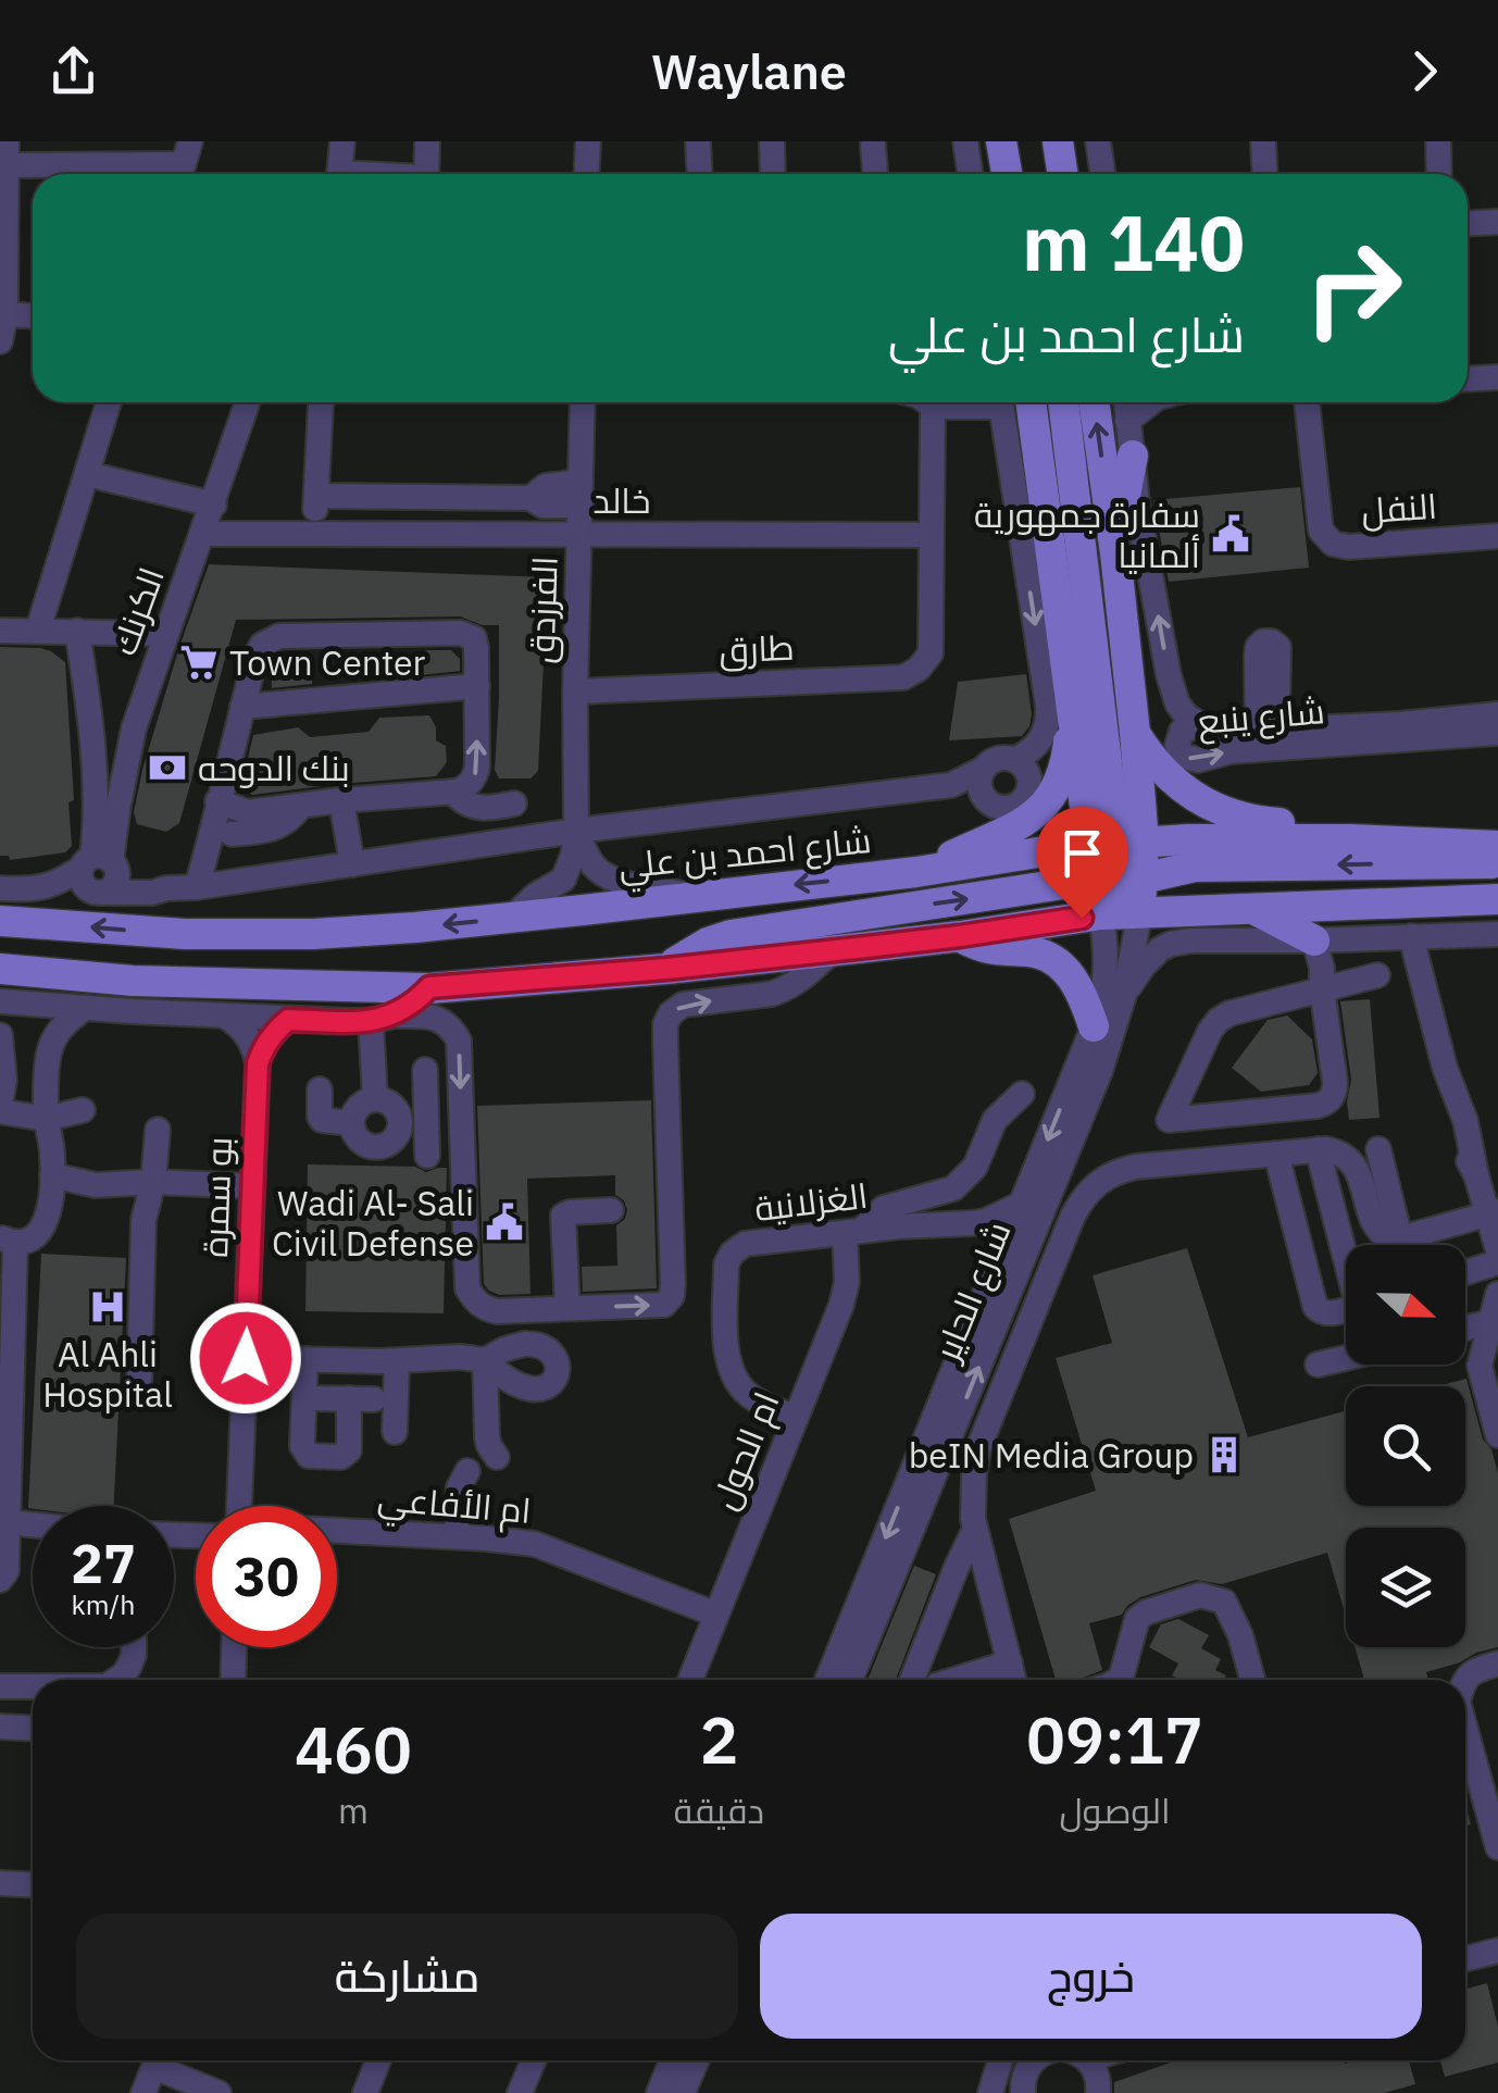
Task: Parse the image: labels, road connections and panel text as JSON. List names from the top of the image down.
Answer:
{
  "streets": {
    "main road": ["شارع احمد بن علي"],
    "street": [
      "خالد",
      "النفل",
      "الفرزدق",
      "الكرنك",
      "طارق",
      "شارع ينبع",
      "بو سمرة",
      "الغزلانية",
      "شارع الحاير",
      "ام الحول",
      "ام الأفاعي"
    ]
  },
  "crossings": [
    ["خالد", "الفرزدق"],
    ["خالد", "الكرنك"],
    ["خالد", "طارق"],
    ["الفرزدق", "طارق"],
    ["الفرزدق", "شارع احمد بن علي"],
    ["الكرنك", "شارع احمد بن علي"],
    ["شارع احمد بن علي", "شارع الحاير"],
    ["الغزلانية", "شارع الحاير"],
    ["الغزلانية", "ام الحول"],
    ["ام الحول", "ام الأفاعي"]
  ],
  "places": {
    "public building": ["سفارة جمهورية ألمانيا", "Wadi Al- Sali Civil Defense"],
    "supermarket": ["Town Center"],
    "bank": ["بنك الدوحه"],
    "hospital": ["Al Ahli Hospital"],
    "building": ["beIN Media Group"]
  },
  "north": "right",
  "page": {
    "header": "Waylane",
    "turn": ["140 m", "شارع احمد بن علي"],
    "speed": "27 km/h",
    "limit": "30",
    "eta": [
      "09:17",
      "الوصول",
      "2",
      "دقيقة",
      "460",
      "m"
    ],
    "buttons": ["خروج", "مشاركة"]
  }
}
